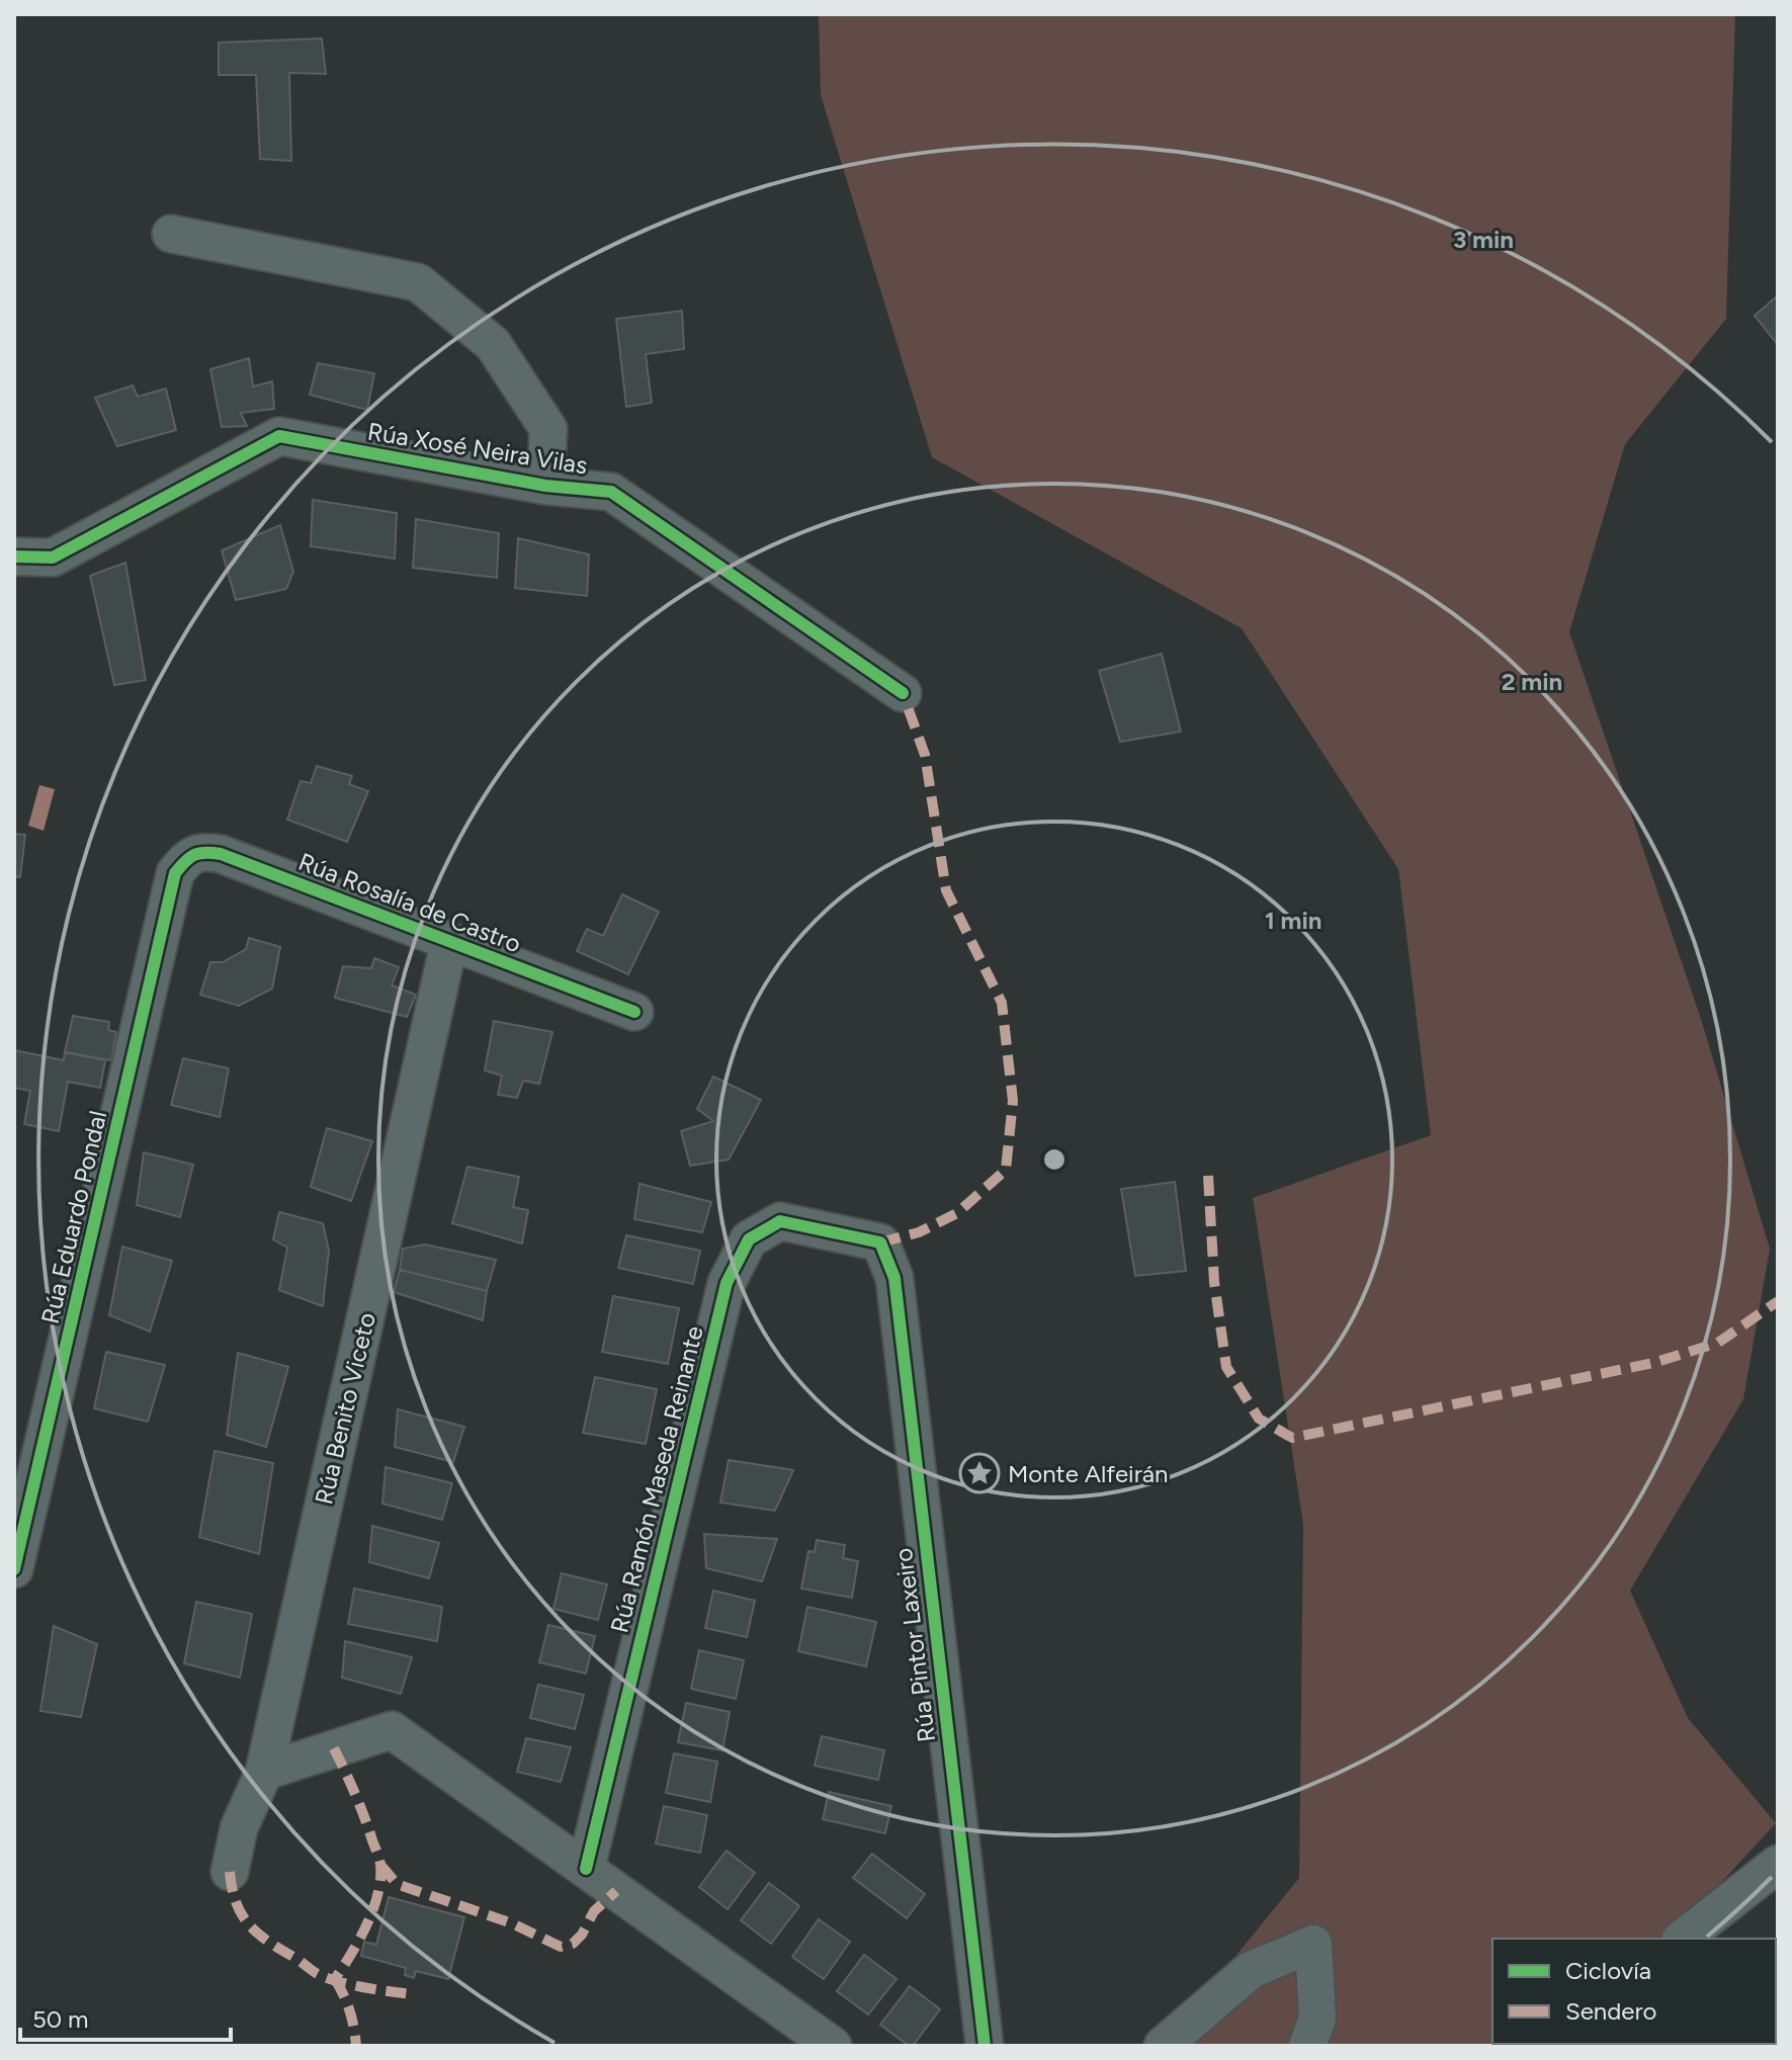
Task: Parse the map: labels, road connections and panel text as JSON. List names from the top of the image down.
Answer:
{
  "streets": {
    "street": [
      "Rúa Xosé Neira Vilas",
      "Rúa Rosalía de Castro",
      "Rúa Eduardo Pondal",
      "Rúa Benito Viceto",
      "Rúa Ramón Maseda Reinante",
      "Rúa Pintor Laxeiro"
    ]
  },
  "crossings": [
    ["Rúa Rosalía de Castro", "Rúa Eduardo Pondal"],
    ["Rúa Rosalía de Castro", "Rúa Benito Viceto"],
    ["Rúa Ramón Maseda Reinante", "Rúa Pintor Laxeiro"]
  ],
  "places": {
    "place": ["Monte Alfeirán"]
  },
  "legend": ["Ciclovía", "Sendero"],
  "scale_bar": "50 m",
  "rings": ["3 min", "2 min", "1 min"]
}
